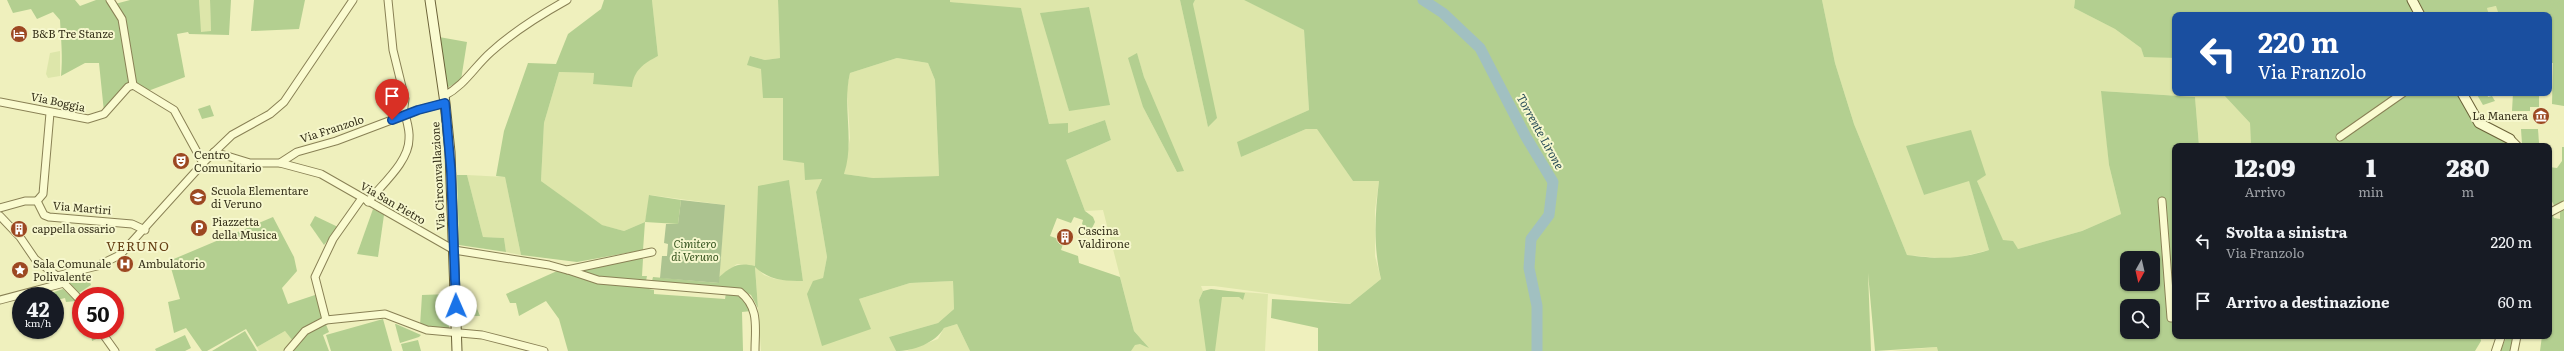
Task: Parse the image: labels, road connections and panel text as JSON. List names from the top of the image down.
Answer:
{
  "streets": {
    "main road": ["Via Circonvallazione"],
    "street": [
      "Via Boggia",
      "Via Franzolo",
      "Via San Pietro",
      "Via Martiri"
    ]
  },
  "crossings": [
    ["Via Franzolo", "Via Circonvallazione"],
    ["Via Franzolo", "Via San Pietro"],
    ["Via Circonvallazione", "Via San Pietro"]
  ],
  "districts": ["VERUNO"],
  "water": ["Torrente Lirone"],
  "parks": ["Cimitero di Veruno"],
  "places": {
    "hotel": ["B&B Tre Stanze"],
    "museum": ["La Manera"],
    "theatre": ["Centro Comunitario"],
    "school or university": ["Scuola Elementare di Veruno"],
    "parking": ["Piazzetta della Musica"],
    "building": ["cappella ossario", "Cascina Valdirone"],
    "hospital": ["Ambulatorio"],
    "place": ["Sala Comunale Polivalente"]
  },
  "north": "bottom",
  "page": {
    "turn": ["220 m", "Via Franzolo"],
    "eta": [
      "12:09",
      "Arrivo",
      "1",
      "min",
      "280",
      "m"
    ],
    "list": [
      {
        "name": "Svolta a sinistra",
        "note": "Via Franzolo",
        "value": "220 m"
      },
      {
        "name": "Arrivo a destinazione",
        "value": "60 m"
      }
    ],
    "speed": "42 km/h",
    "limit": "50"
  }
}
